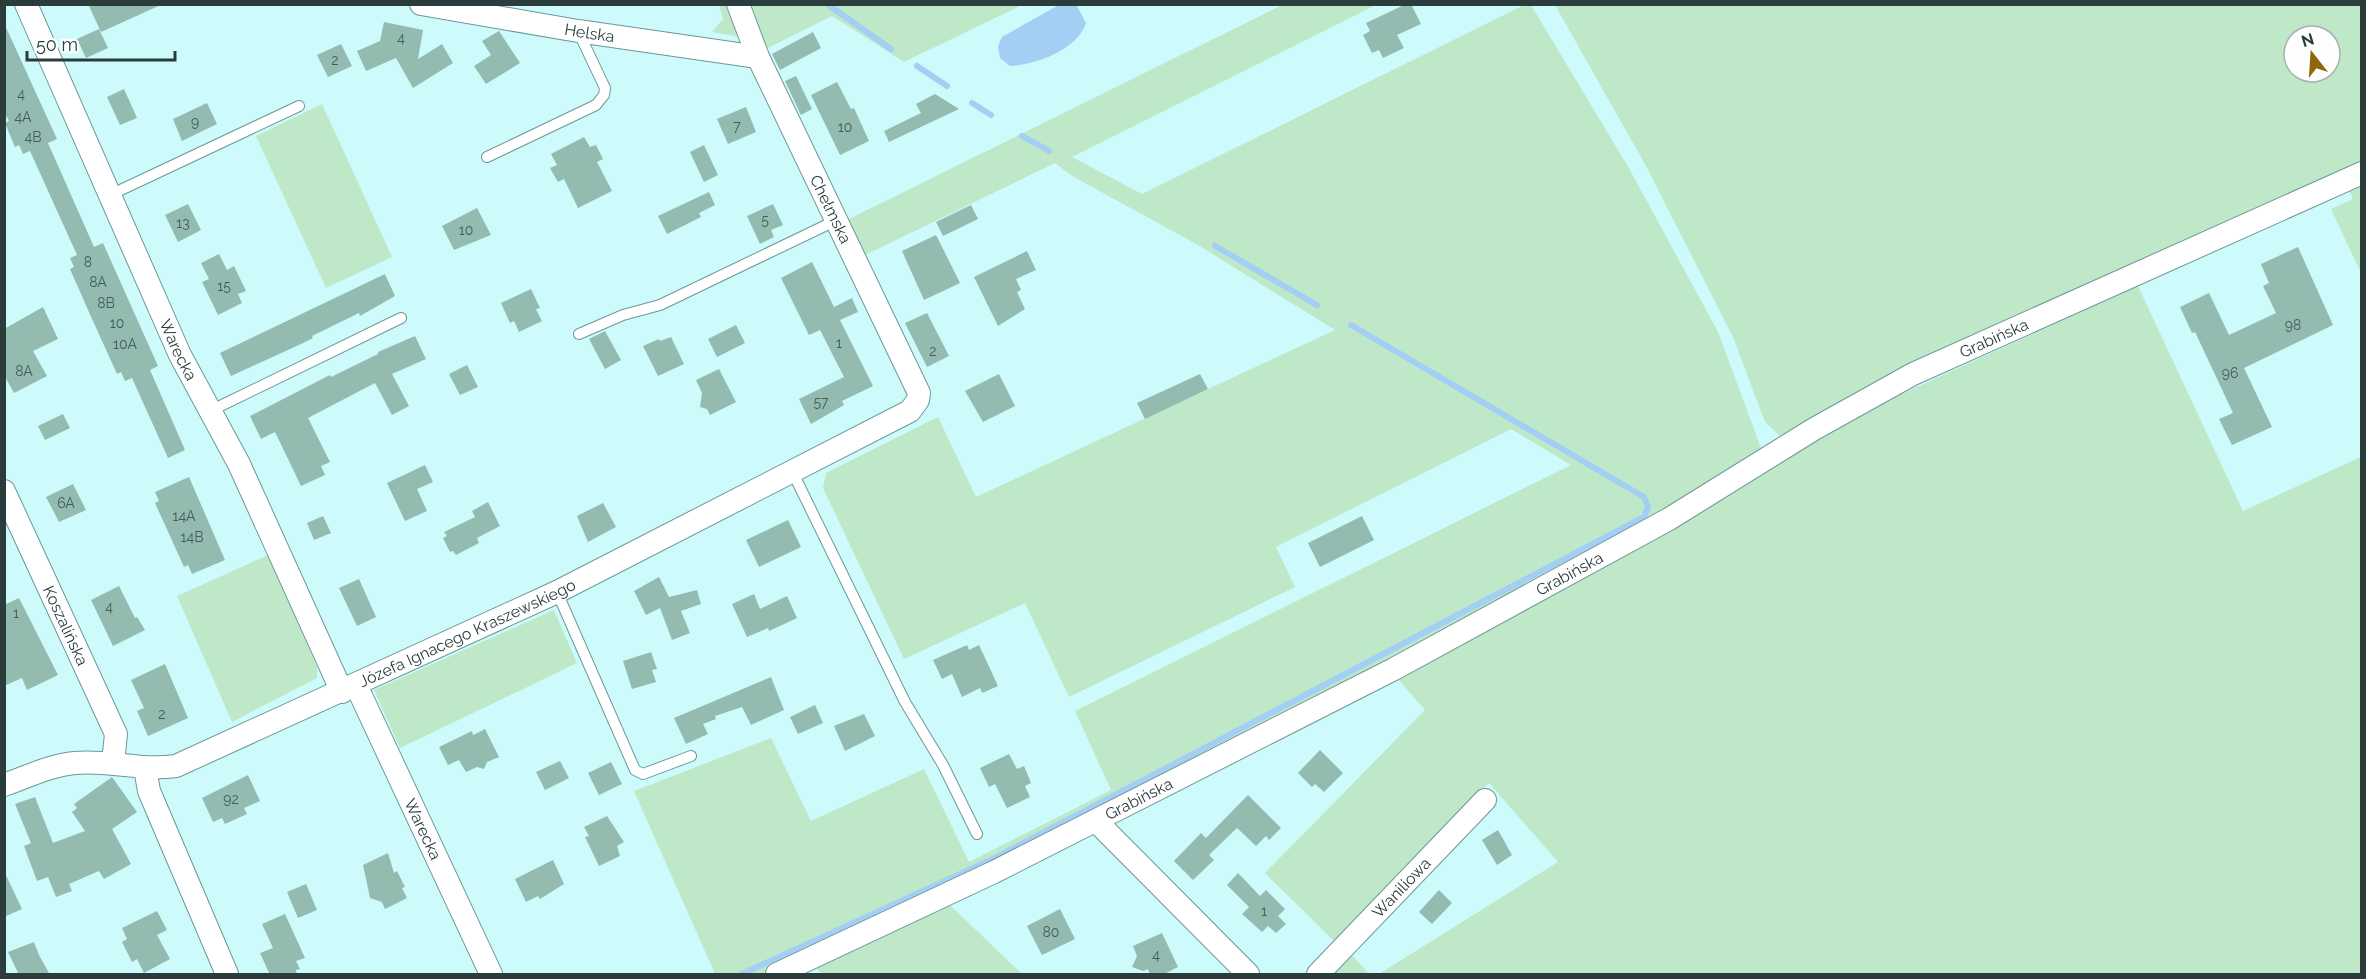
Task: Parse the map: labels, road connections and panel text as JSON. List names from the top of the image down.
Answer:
{
  "streets": {
    "street": [
      "Helska",
      "Chełmska",
      "Grabińska",
      "Warecka",
      "Koszalińska",
      "Józefa Ignacego Kraszewskiego",
      "Waniliowa"
    ]
  },
  "crossings": [
    ["Helska", "Chełmska"],
    ["Chełmska", "Józefa Ignacego Kraszewskiego"],
    ["Warecka", "Józefa Ignacego Kraszewskiego"],
    ["Koszalińska", "Józefa Ignacego Kraszewskiego"]
  ],
  "house_numbers": [
    "4",
    "2",
    "4",
    "4A",
    "9",
    "7",
    "10",
    "4B",
    "5",
    "13",
    "10",
    "8",
    "8A",
    "15",
    "8B",
    "10",
    "98",
    "1",
    "10A",
    "2",
    "8A",
    "96",
    "57",
    "6A",
    "14A",
    "14B",
    "4",
    "1",
    "2",
    "92",
    "1",
    "80",
    "4"
  ],
  "scale_bar": "50 m",
  "north": "top"
}
